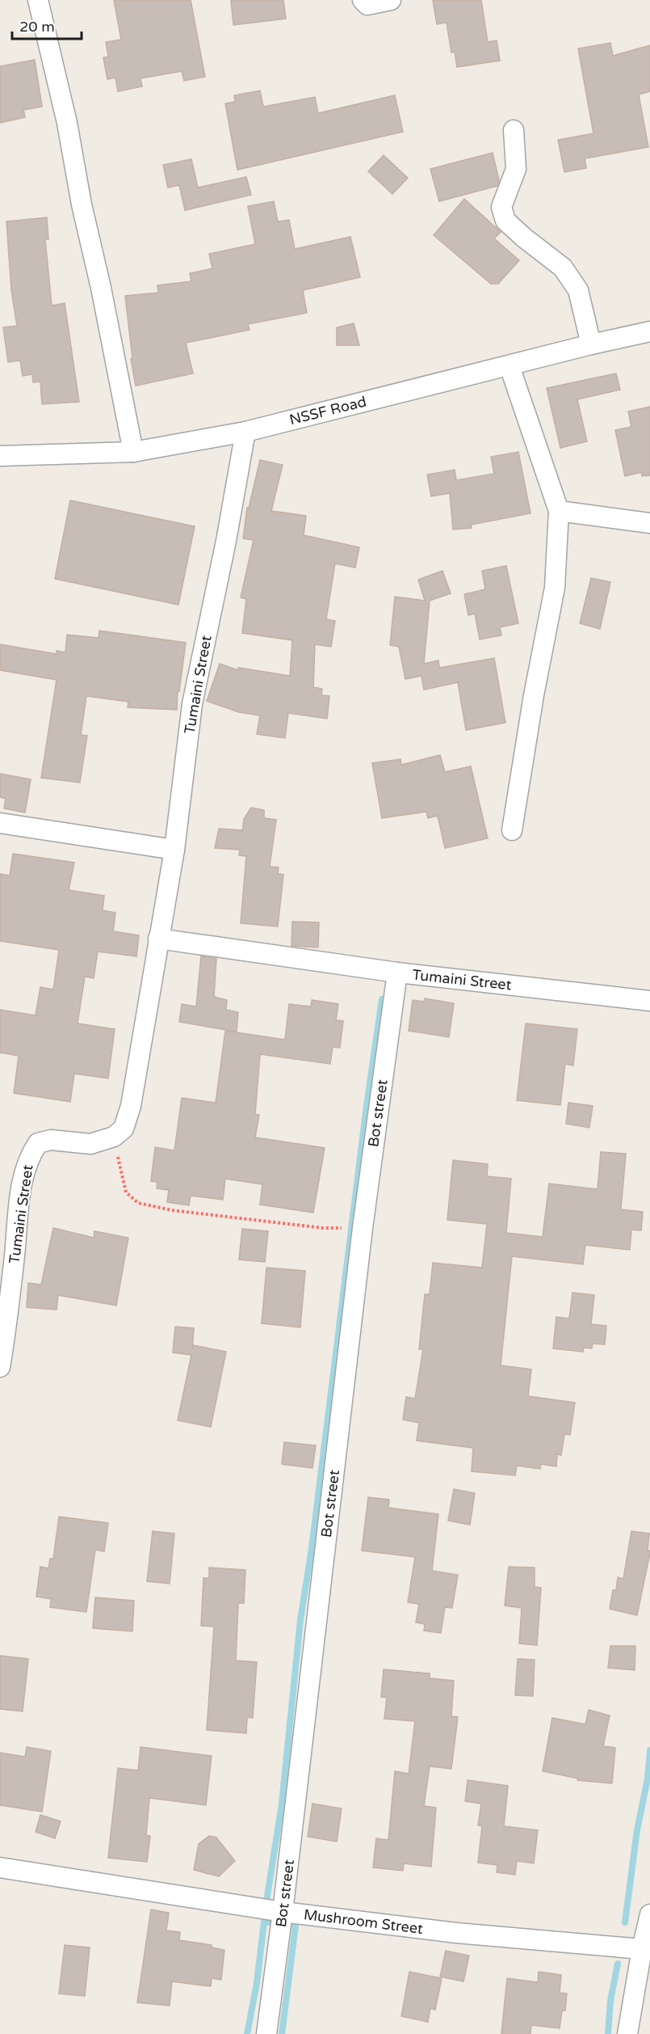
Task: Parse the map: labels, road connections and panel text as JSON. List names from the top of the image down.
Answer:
{
  "streets": {
    "street": [
      "NSSF Road",
      "Tumaini Street",
      "Bot street",
      "Mushroom Street"
    ]
  },
  "crossings": [
    ["NSSF Road", "Tumaini Street"],
    ["Tumaini Street", "Bot street"],
    ["Bot street", "Mushroom Street"]
  ],
  "scale_bar": "20 m"
}
